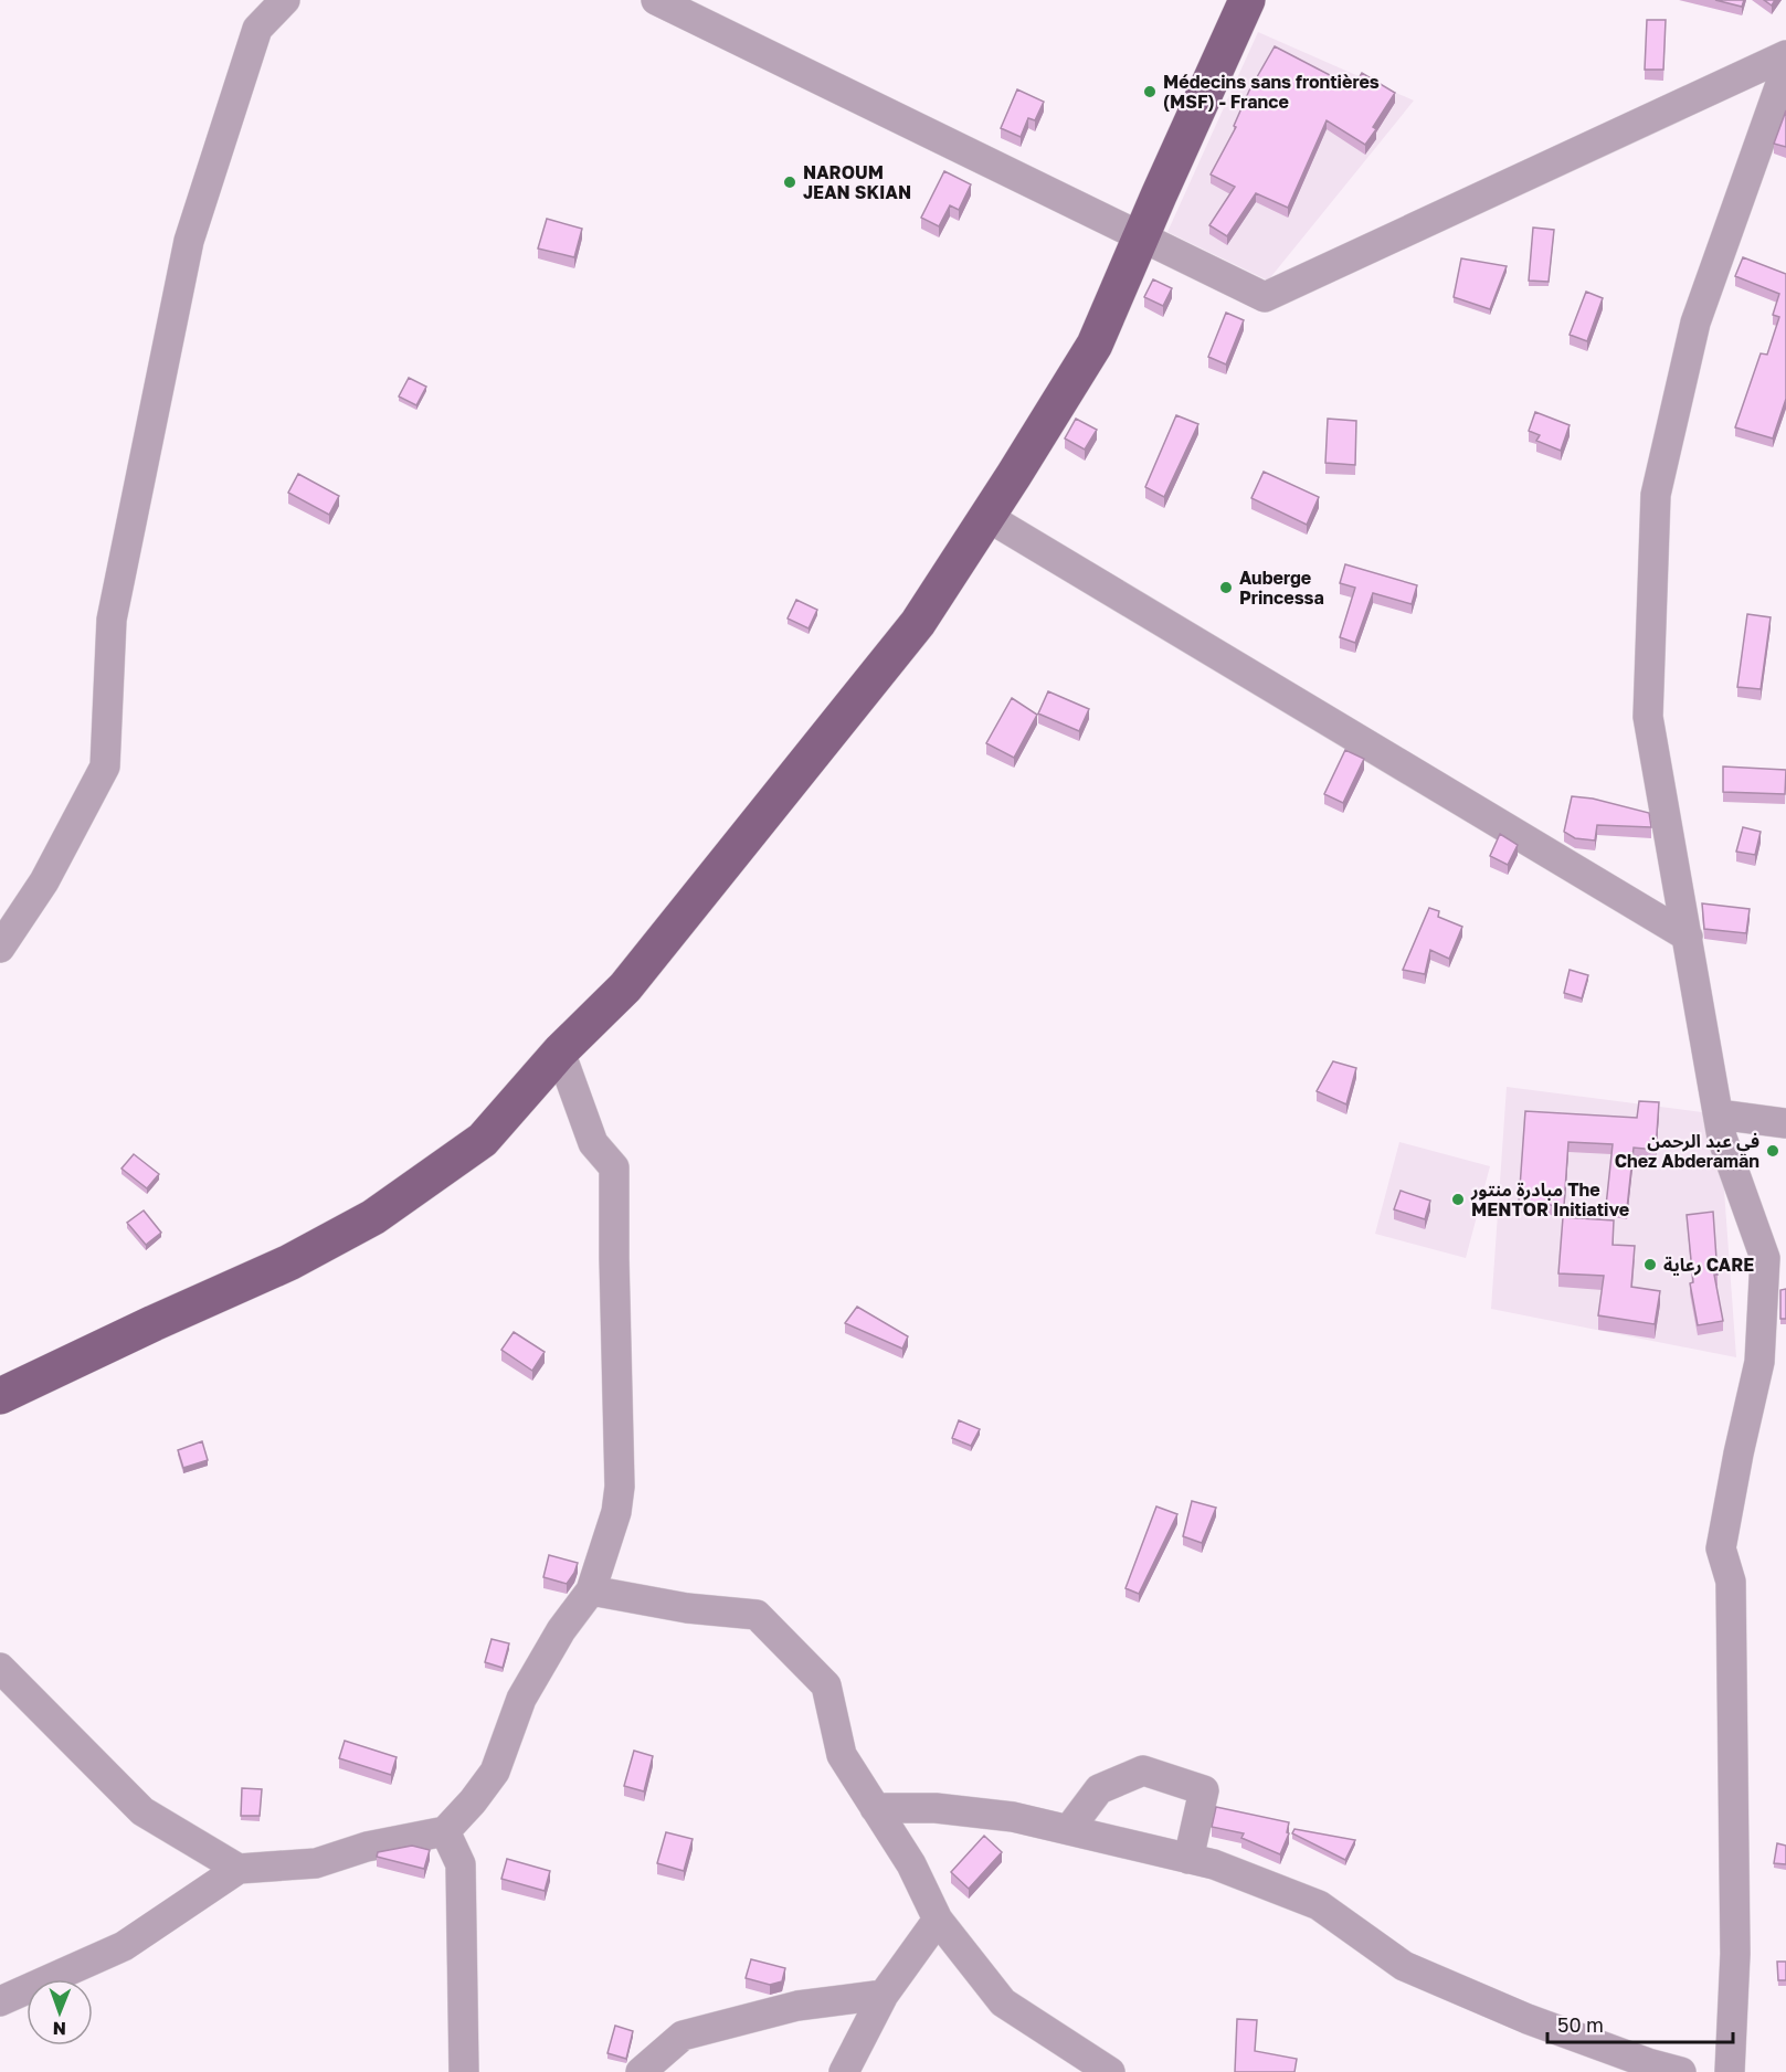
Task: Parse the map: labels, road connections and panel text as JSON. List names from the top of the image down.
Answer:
{
  "places": [
    "Médecins sans frontières (MSF) - France",
    "NAROUM JEAN SKIAN",
    "Auberge Princessa",
    "في عبد الرحمن Chez Abderaman",
    "مبادرة منتور The MENTOR Initiative",
    "رعاية CARE"
  ],
  "scale_bar": "50 m",
  "north": "bottom"
}
